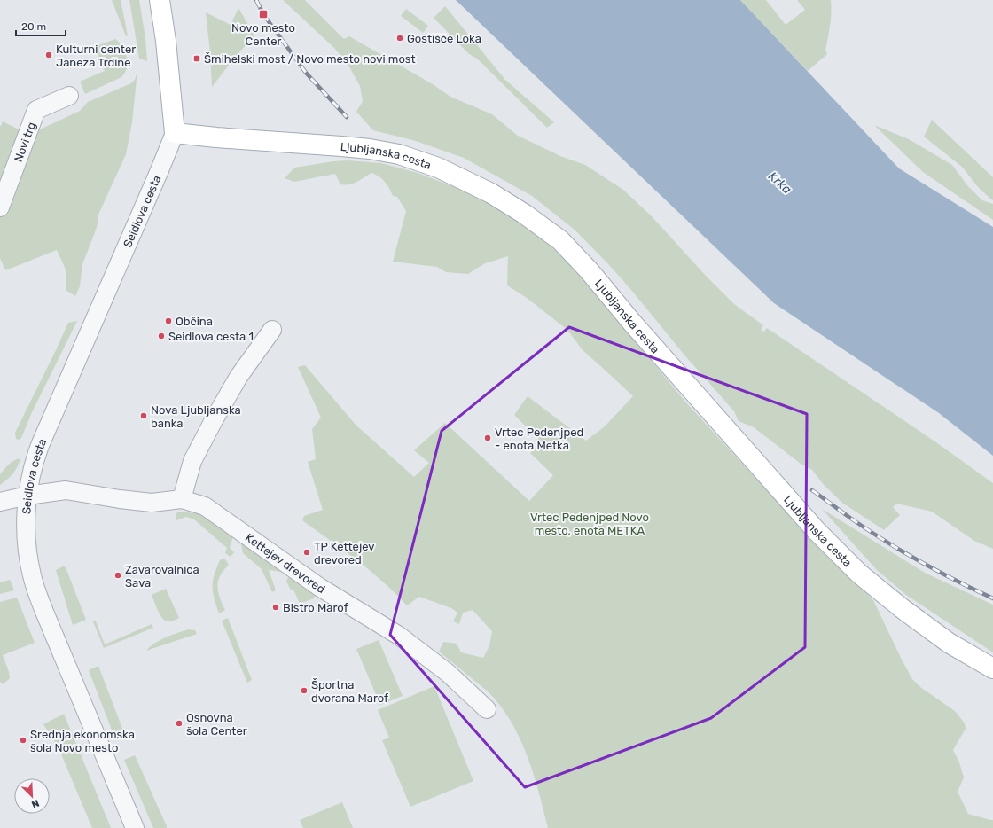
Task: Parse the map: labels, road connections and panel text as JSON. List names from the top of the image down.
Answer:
{
  "streets": {
    "main road": ["Ljubljanska cesta"],
    "street": ["Novi trg", "Seidlova cesta", "Kettejev drevored"]
  },
  "crossings": [
    ["Ljubljanska cesta", "Seidlova cesta"],
    ["Seidlova cesta", "Kettejev drevored"]
  ],
  "water": ["Krka"],
  "parks": ["Vrtec Pedenjped Novo mesto, enota METKA"],
  "places": {
    "transit": ["Novo mesto Center", "Šmihelski most / Novo mesto novi most"],
    "other": [
      "Gostišče Loka",
      "Kulturni center Janeza Trdine",
      "Občina",
      "Seidlova cesta 1",
      "Nova Ljubljanska banka",
      "Vrtec Pedenjped - enota Metka",
      "TP Kettejev drevored",
      "Zavarovalnica Sava",
      "Bistro Marof",
      "Športna dvorana Marof",
      "Osnovna šola Center",
      "Srednja ekonomska šola Novo mesto"
    ]
  },
  "scale_bar": "20 m",
  "north": "bottom right"
}
